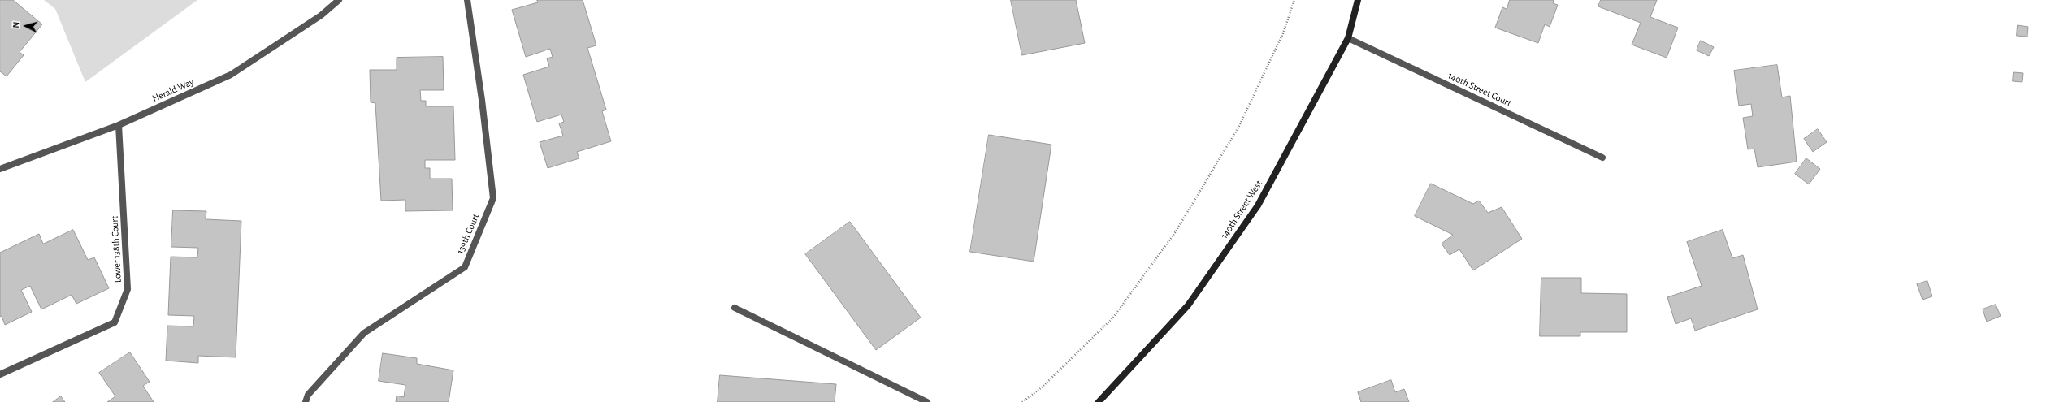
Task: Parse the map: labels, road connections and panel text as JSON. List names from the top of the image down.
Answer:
{
  "streets": {
    "street": [
      "140th Street Court",
      "Herald Way",
      "140th Street West",
      "139th Court",
      "Lower 138th Court"
    ]
  },
  "crossings": [
    ["140th Street Court", "140th Street West"],
    ["Herald Way", "Lower 138th Court"]
  ],
  "north": "left"
}
